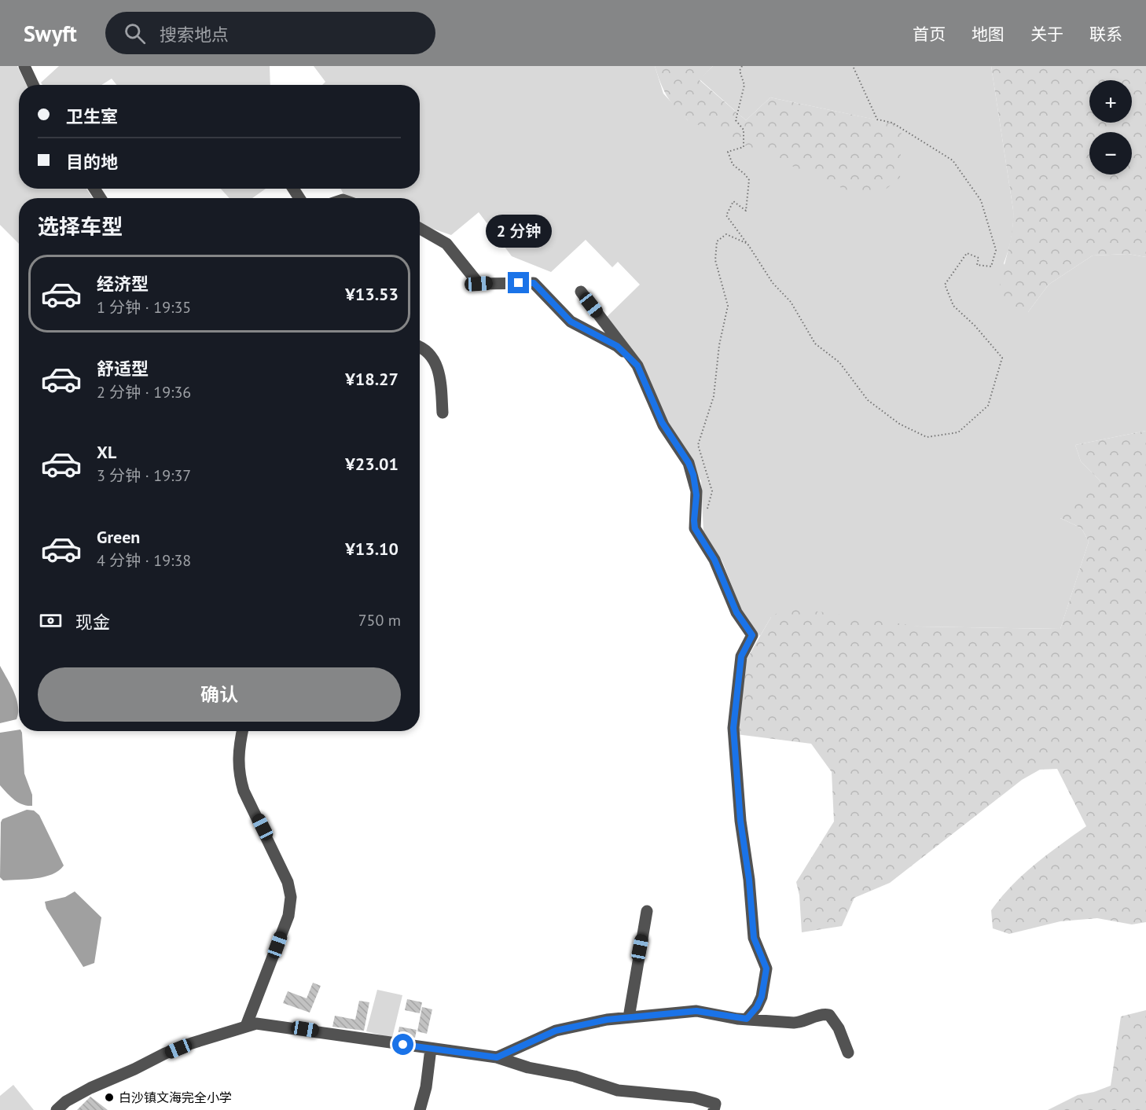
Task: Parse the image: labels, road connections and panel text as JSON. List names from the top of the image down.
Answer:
{
  "places": ["白沙镇文海完全小学"],
  "page": {
    "header": "Swyft",
    "search": "搜索地点",
    "nav": [
      "首页",
      "地图",
      "关于",
      "联系"
    ],
    "map_buttons": ["+", "−"],
    "banner": ["卫生室", "目的地"],
    "heading": "选择车型",
    "bubble": "2 分钟",
    "list": [
      {
        "name": "经济型",
        "note": "1 分钟 · 19:35",
        "value": "¥13.53"
      },
      {
        "name": "舒适型",
        "note": "2 分钟 · 19:36",
        "value": "¥18.27"
      },
      {
        "name": "XL",
        "note": "3 分钟 · 19:37",
        "value": "¥23.01"
      },
      {
        "name": "Green",
        "note": "4 分钟 · 19:38",
        "value": "¥13.10"
      }
    ],
    "pay": ["现金", "750 m"],
    "buttons": "确认"
  }
}
